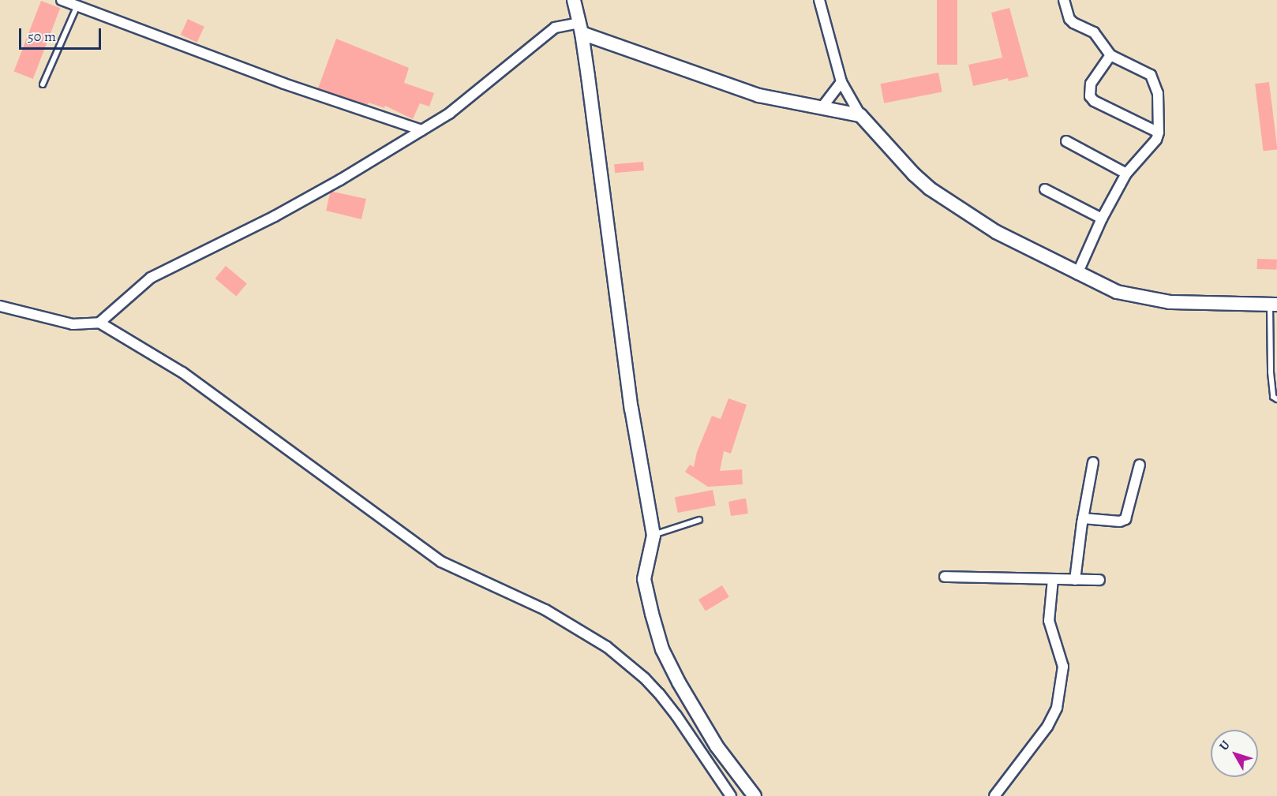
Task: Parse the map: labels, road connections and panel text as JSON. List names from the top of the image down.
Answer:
{
  "scale_bar": "50 m",
  "north": "top left"
}
